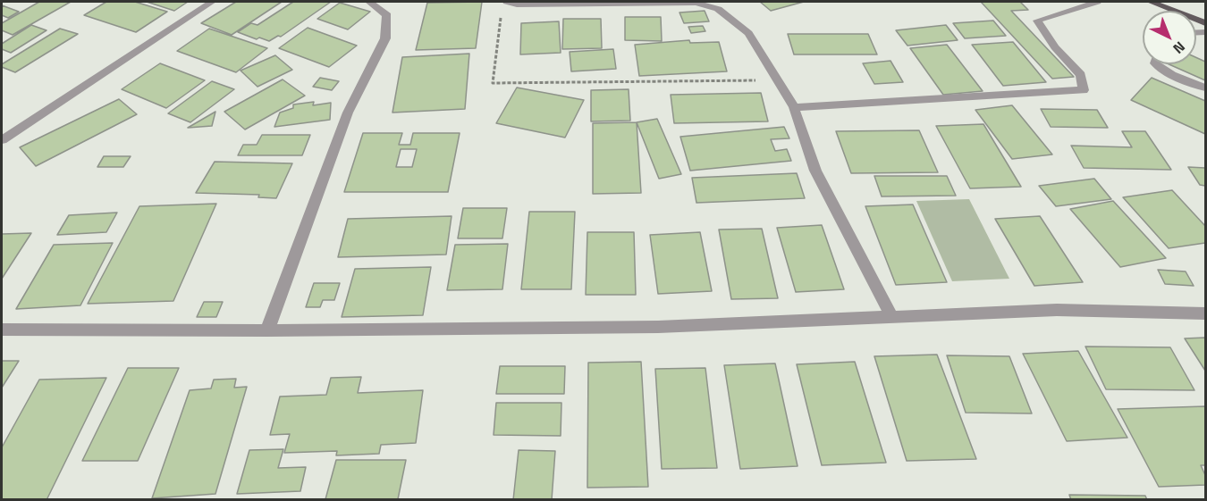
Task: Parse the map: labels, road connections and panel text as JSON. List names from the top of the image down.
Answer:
{
  "north": "bottom right"
}
